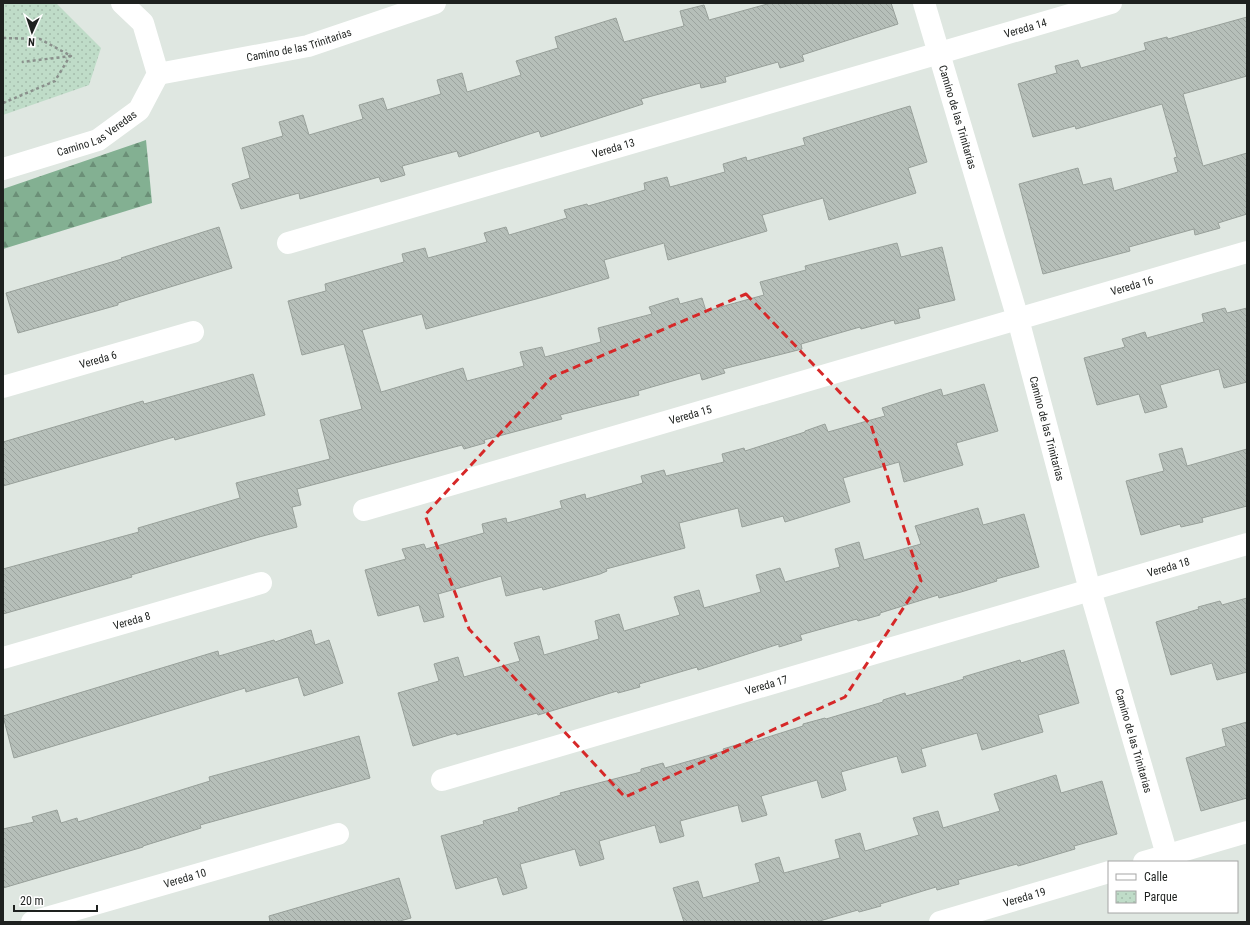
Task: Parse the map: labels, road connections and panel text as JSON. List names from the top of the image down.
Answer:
{
  "streets": {
    "street": [
      "Vereda 14",
      "Camino de las Trinitarias",
      "Camino Las Veredas",
      "Vereda 13",
      "Vereda 16",
      "Vereda 6",
      "Vereda 15",
      "Vereda 18",
      "Vereda 8",
      "Vereda 17",
      "Vereda 10",
      "Vereda 19"
    ]
  },
  "crossings": [
    ["Vereda 14", "Camino de las Trinitarias"],
    ["Vereda 14", "Vereda 13"],
    ["Camino de las Trinitarias", "Camino Las Veredas"],
    ["Camino de las Trinitarias", "Vereda 13"],
    ["Camino de las Trinitarias", "Vereda 16"],
    ["Camino de las Trinitarias", "Vereda 15"],
    ["Camino de las Trinitarias", "Vereda 18"],
    ["Camino de las Trinitarias", "Vereda 17"],
    ["Vereda 16", "Vereda 15"],
    ["Vereda 18", "Vereda 17"]
  ],
  "legend": ["Calle", "Parque"],
  "scale_bar": "20 m",
  "north": "bottom"
}
